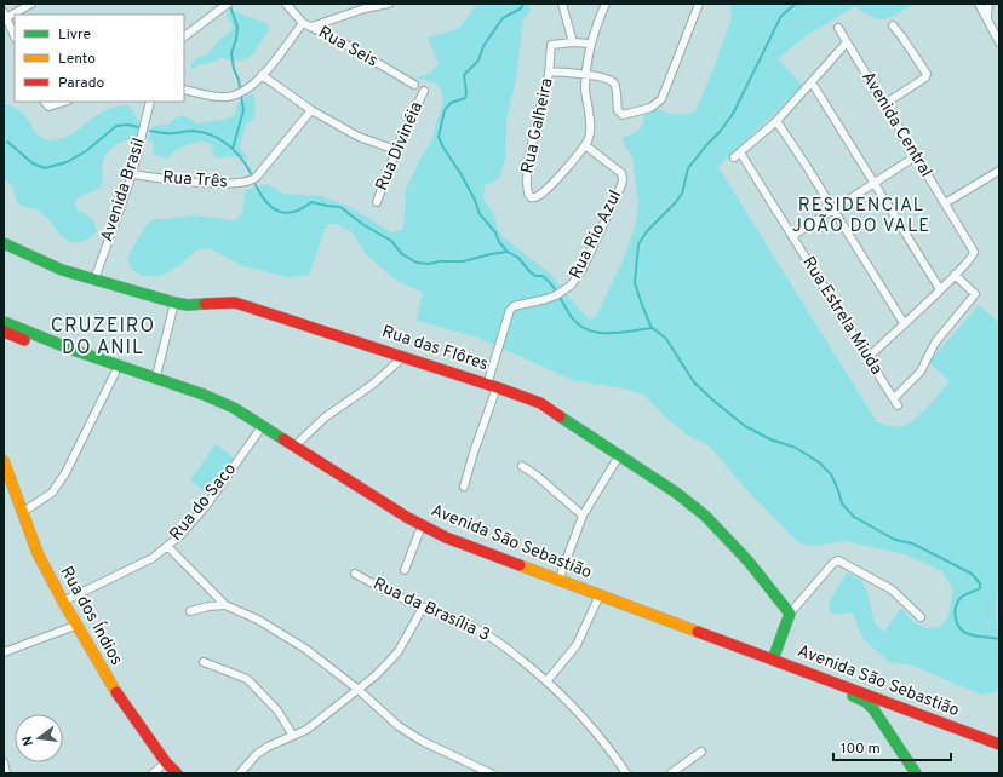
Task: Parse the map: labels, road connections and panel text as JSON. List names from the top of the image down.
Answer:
{
  "streets": {
    "main road": ["Rua das Flôres", "Avenida São Sebastião", "Rua dos Índios"],
    "street": [
      "Rua Seis",
      "Avenida Central",
      "Rua Galheira",
      "Rua Divinéia",
      "Rua Três",
      "Avenida Brasil",
      "Rua Rio Azul",
      "Rua Estrela Miuda",
      "Rua do Saco",
      "Rua da Brasília 3"
    ]
  },
  "crossings": [
    ["Avenida Central", "Rua Estrela Miuda"],
    ["Rua Galheira", "Rua Rio Azul"],
    ["Rua Três", "Avenida Brasil"],
    ["Avenida Brasil", "Rua das Flôres"],
    ["Rua Rio Azul", "Rua das Flôres"],
    ["Rua do Saco", "Avenida São Sebastião"],
    ["Rua do Saco", "Rua dos Índios"]
  ],
  "districts": ["RESIDENCIAL JOÃO DO VALE", "CRUZEIRO DO ANIL"],
  "legend": ["Livre", "Lento", "Parado"],
  "scale_bar": "100 m",
  "north": "left"
}
